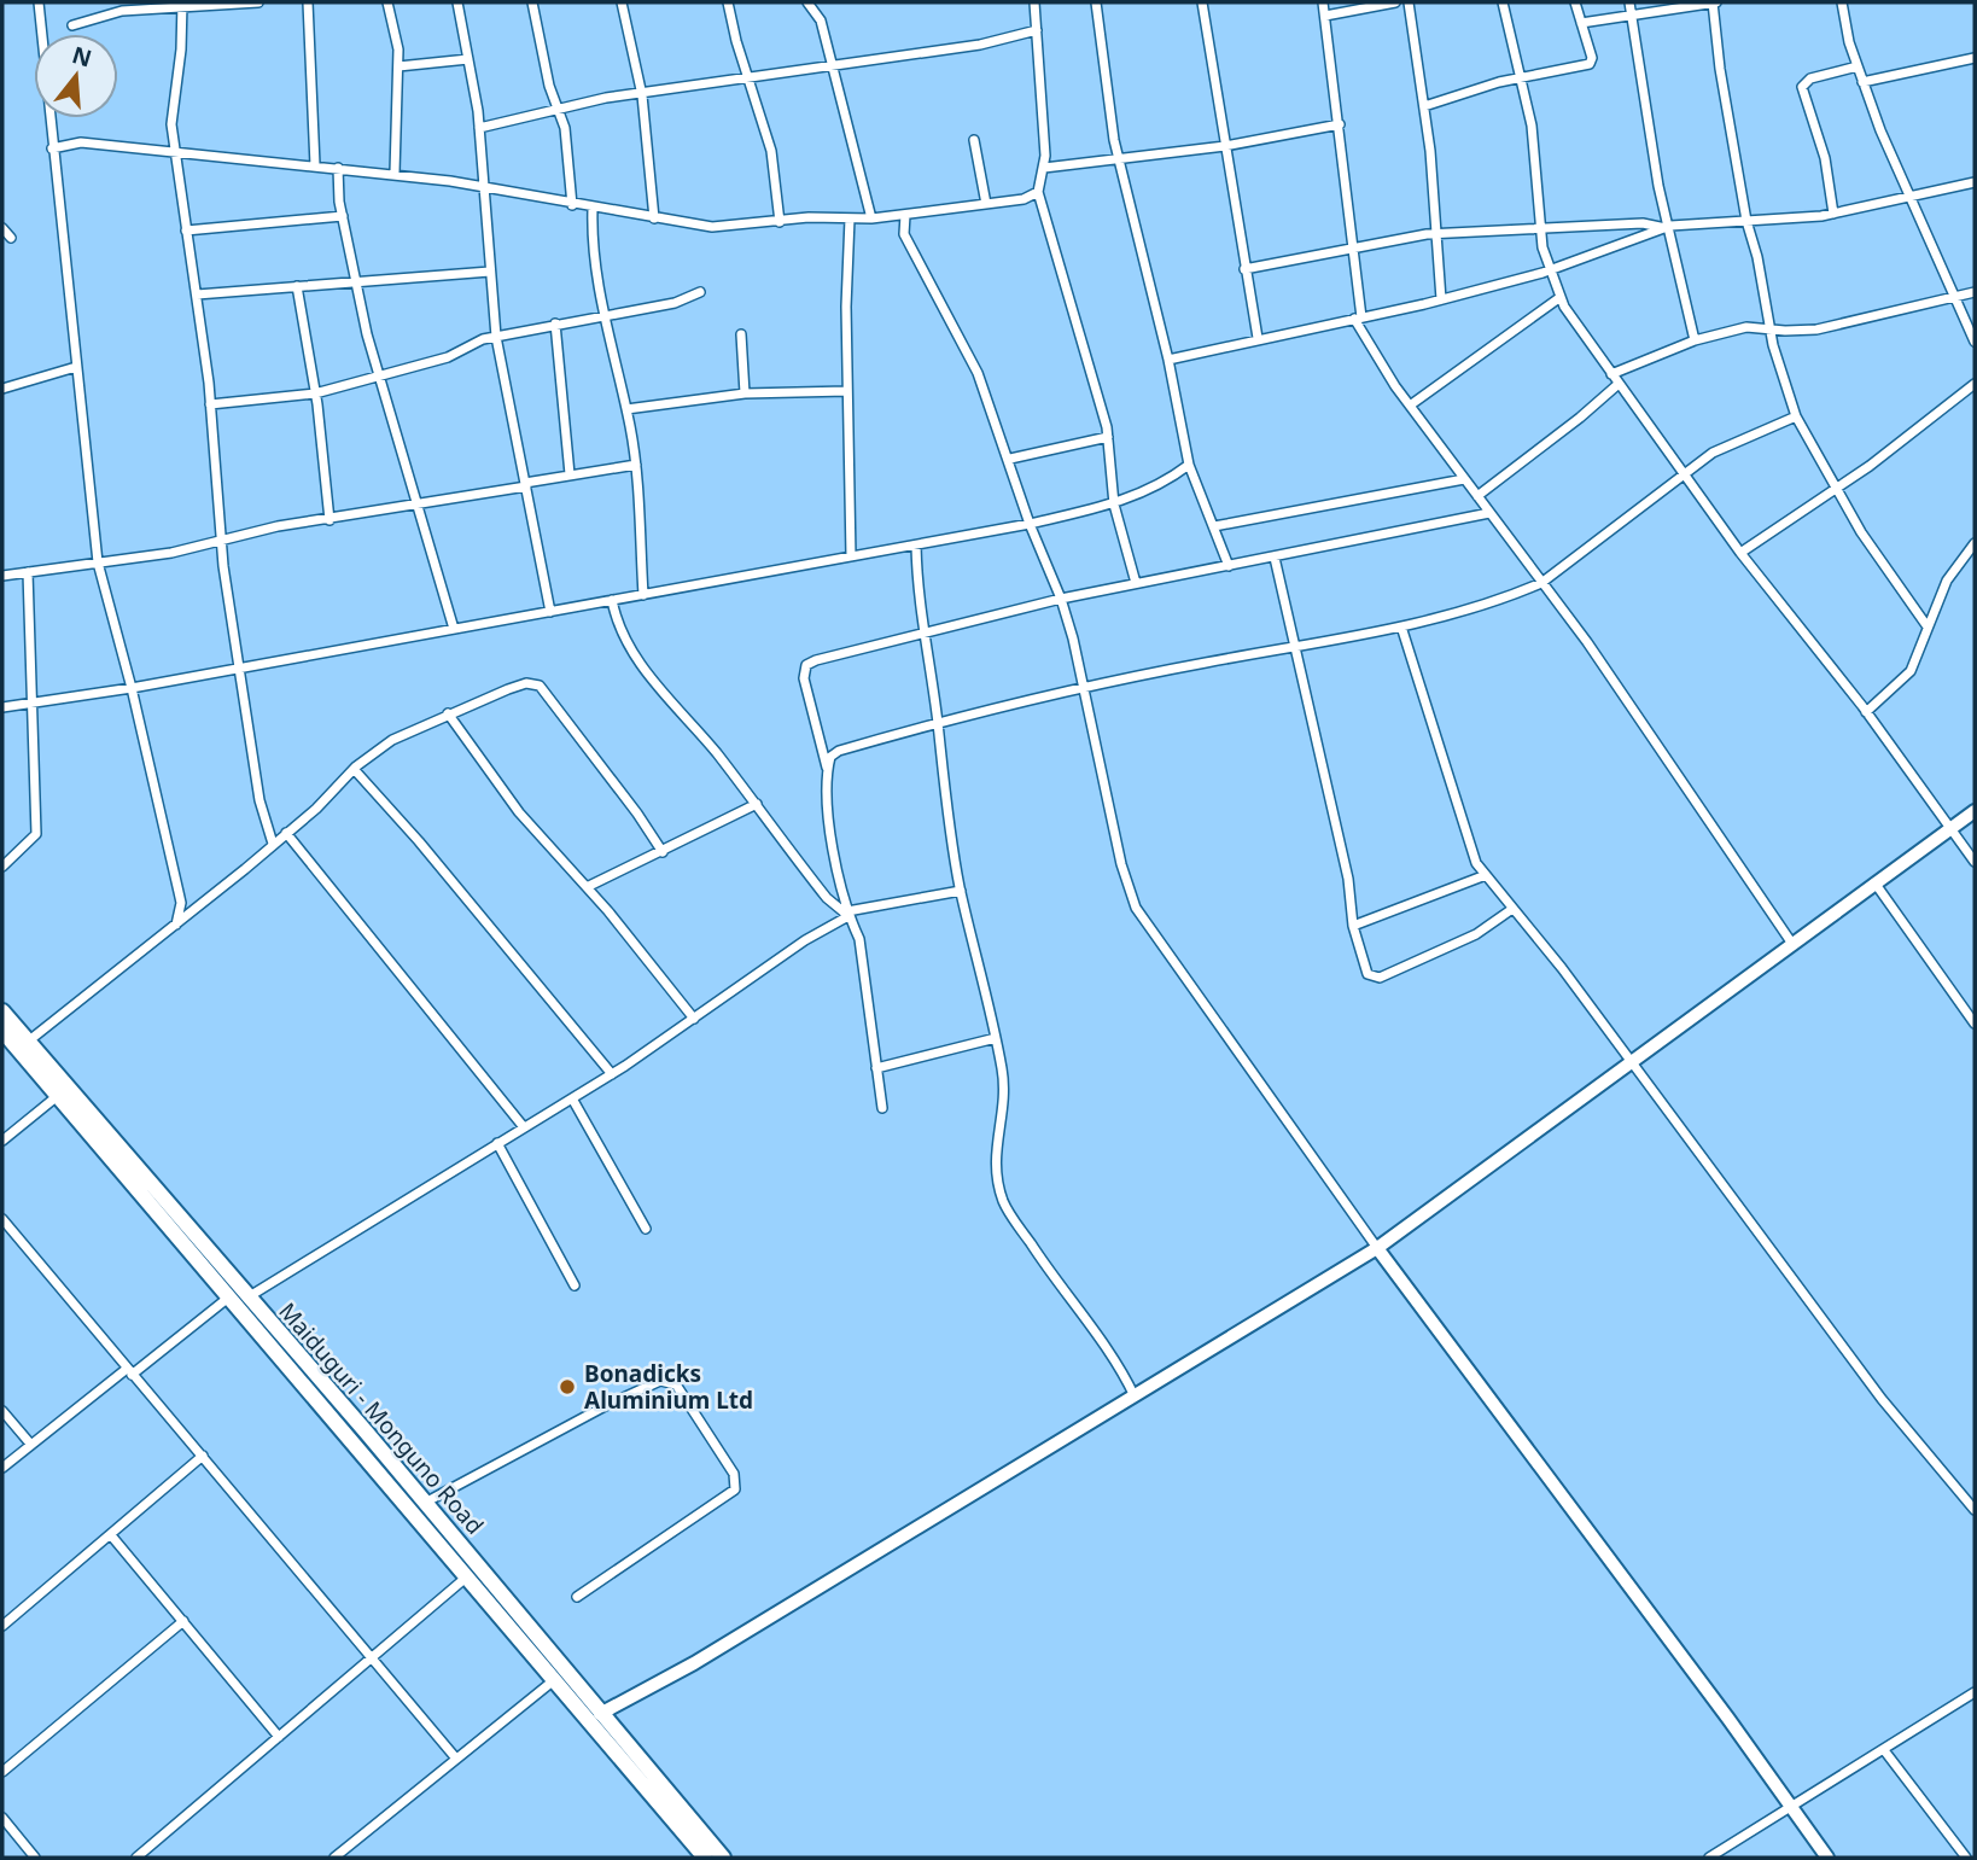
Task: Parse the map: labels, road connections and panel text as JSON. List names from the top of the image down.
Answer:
{
  "streets": {
    "main road": ["Maiduguri - Monguno Road"]
  },
  "places": ["Bonadicks Aluminium Ltd"],
  "north": "top"
}
